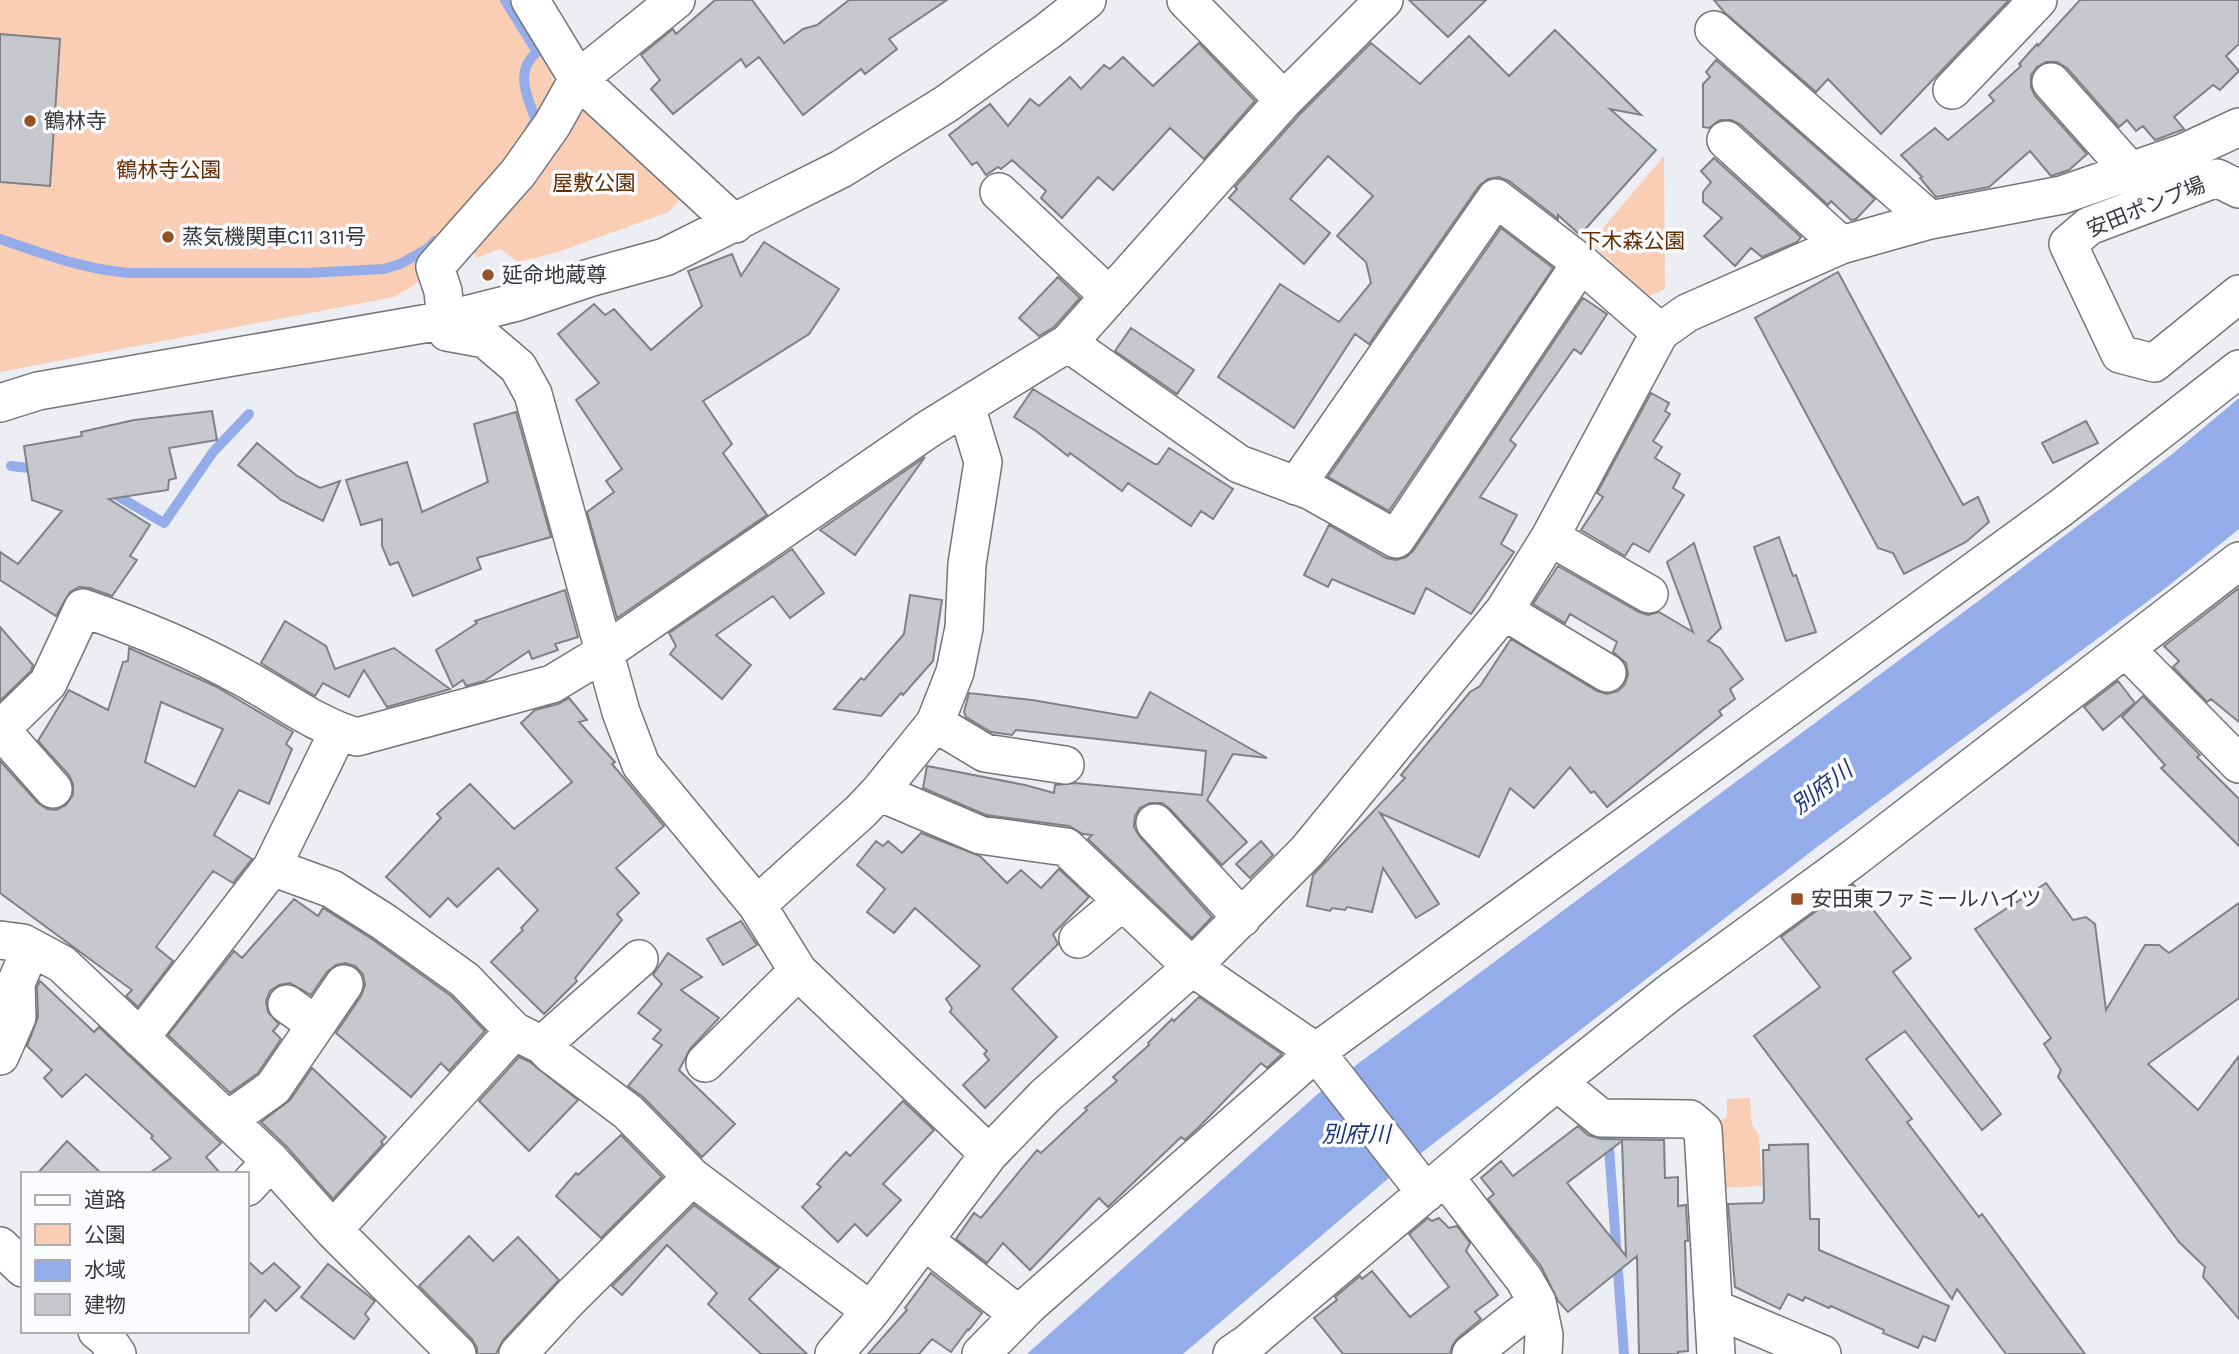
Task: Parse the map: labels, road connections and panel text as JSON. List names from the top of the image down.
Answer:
{
  "streets": {
    "street": ["安田ポンプ場"]
  },
  "water": ["別府川"],
  "parks": ["鶴林寺公園", "屋敷公園", "下木森公園"],
  "places": {
    "other": ["鶴林寺", "蒸気機関車C11 311号", "延命地蔵尊"],
    "transit": ["安田東ファミールハイツ"]
  },
  "legend": [
    "道路",
    "公園",
    "水域",
    "建物"
  ]
}
